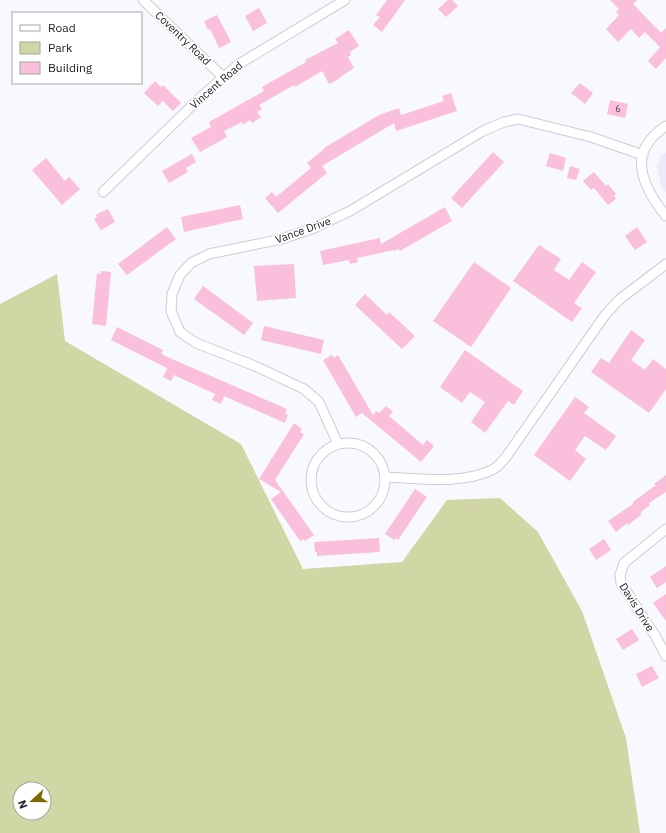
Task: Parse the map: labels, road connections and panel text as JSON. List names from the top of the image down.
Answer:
{
  "streets": {
    "street": [
      "Coventry Road",
      "Vincent Road",
      "Vance Drive",
      "Davis Drive"
    ]
  },
  "crossings": [
    ["Coventry Road", "Vincent Road"]
  ],
  "house_numbers": ["6"],
  "legend": ["Road", "Park", "Building"],
  "north": "left"
}
